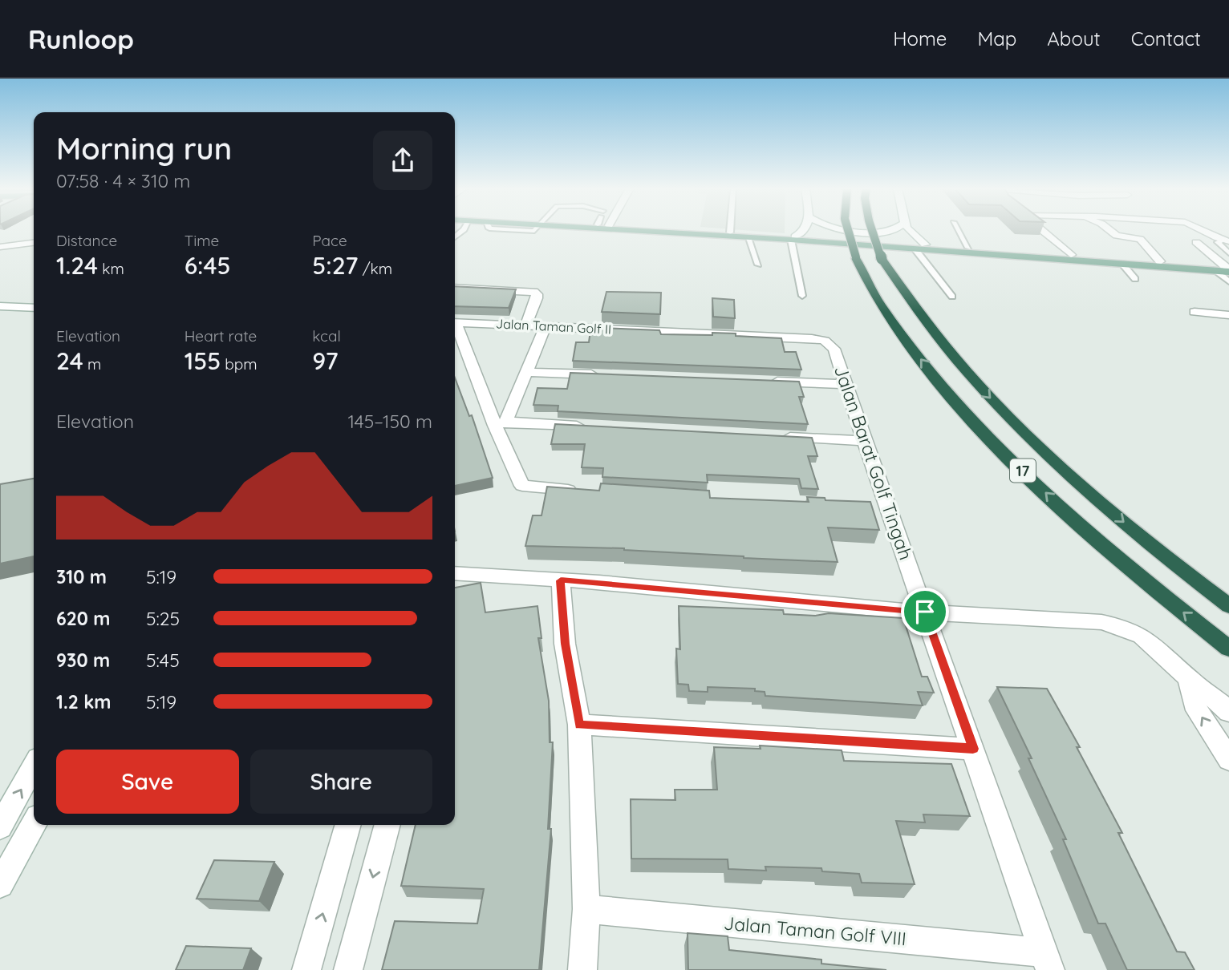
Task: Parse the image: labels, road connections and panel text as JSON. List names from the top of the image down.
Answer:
{
  "streets": {
    "highway": ["17"],
    "street": ["Jalan Taman Golf II", "Jalan Barat Golf Tingah", "Jalan Taman Golf VIII"]
  },
  "crossings": [
    ["Jalan Taman Golf II", "Jalan Barat Golf Tingah"],
    ["Jalan Barat Golf Tingah", "Jalan Taman Golf VIII"]
  ],
  "page": {
    "header": "Runloop",
    "nav": [
      "Home",
      "Map",
      "About",
      "Contact"
    ],
    "heading": ["Morning run", "07:58 · 4 × 310 m"],
    "stats": [
      ["Distance", "1.24 km"],
      ["Time", "6:45"],
      ["Pace", "5:27 /km"],
      ["Elevation", "24 m"],
      ["Heart rate", "155 bpm"],
      ["kcal", "97"]
    ],
    "chart": ["Elevation", "145–150 m"],
    "list": [
      {
        "name": "310 m",
        "note": "5:19"
      },
      {
        "name": "620 m",
        "note": "5:25"
      },
      {
        "name": "930 m",
        "note": "5:45"
      },
      {
        "name": "1.2 km",
        "note": "5:19"
      }
    ],
    "buttons": ["Save", "Share"]
  }
}
